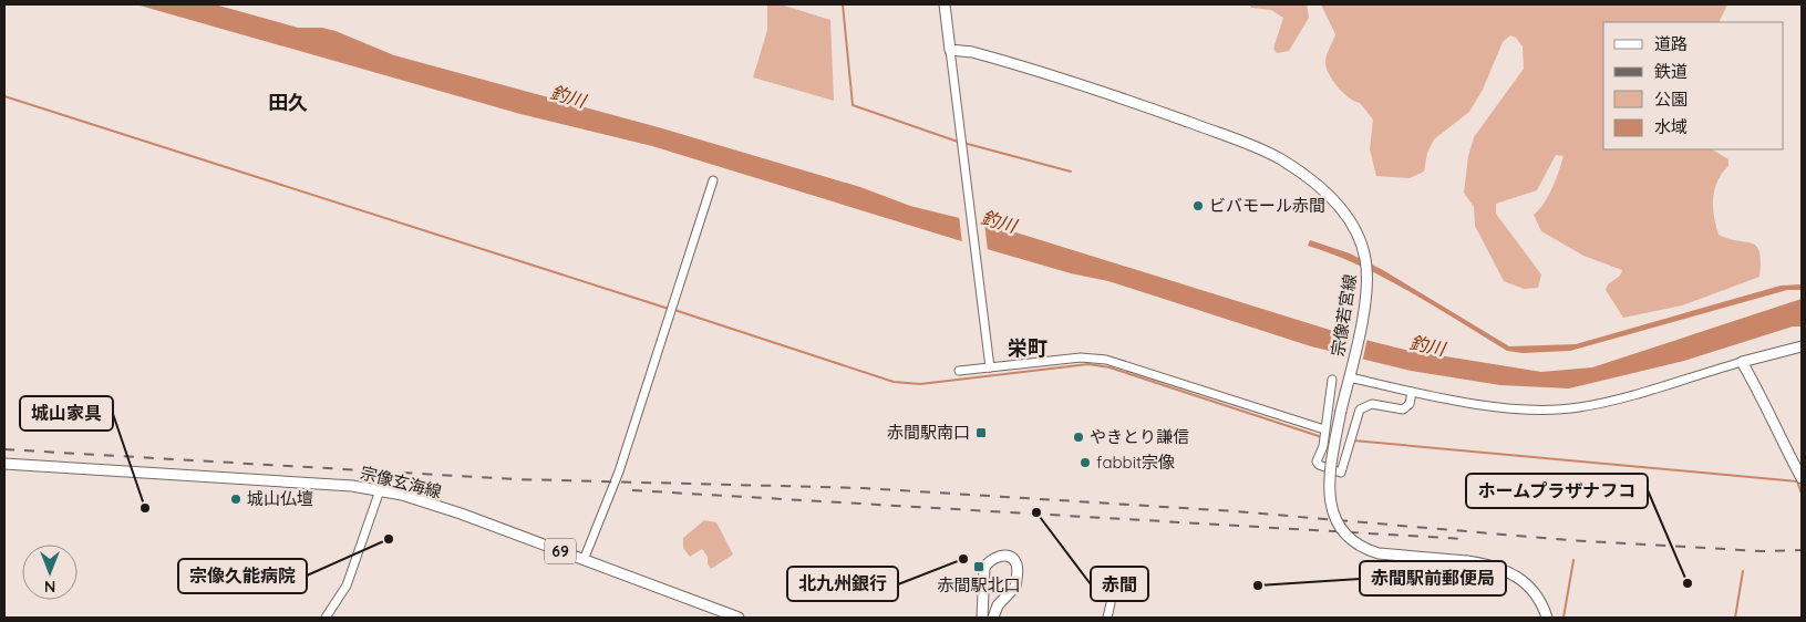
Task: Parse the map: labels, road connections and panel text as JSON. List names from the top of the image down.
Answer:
{
  "streets": {
    "main road": ["宗像若宮線", "宗像玄海線", "69"]
  },
  "districts": ["田久", "栄町"],
  "water": ["釣川"],
  "places": {
    "other": [
      "ビバモール赤間",
      "やきとり謙信",
      "fabbit宗像",
      "城山仏壇",
      "城山家具",
      "赤間",
      "宗像久能病院",
      "北九州銀行",
      "ホームプラザナフコ",
      "赤間駅前郵便局"
    ],
    "transit": ["赤間駅南口", "赤間駅北口"]
  },
  "legend": [
    "道路",
    "鉄道",
    "公園",
    "水域"
  ],
  "north": "bottom"
}
